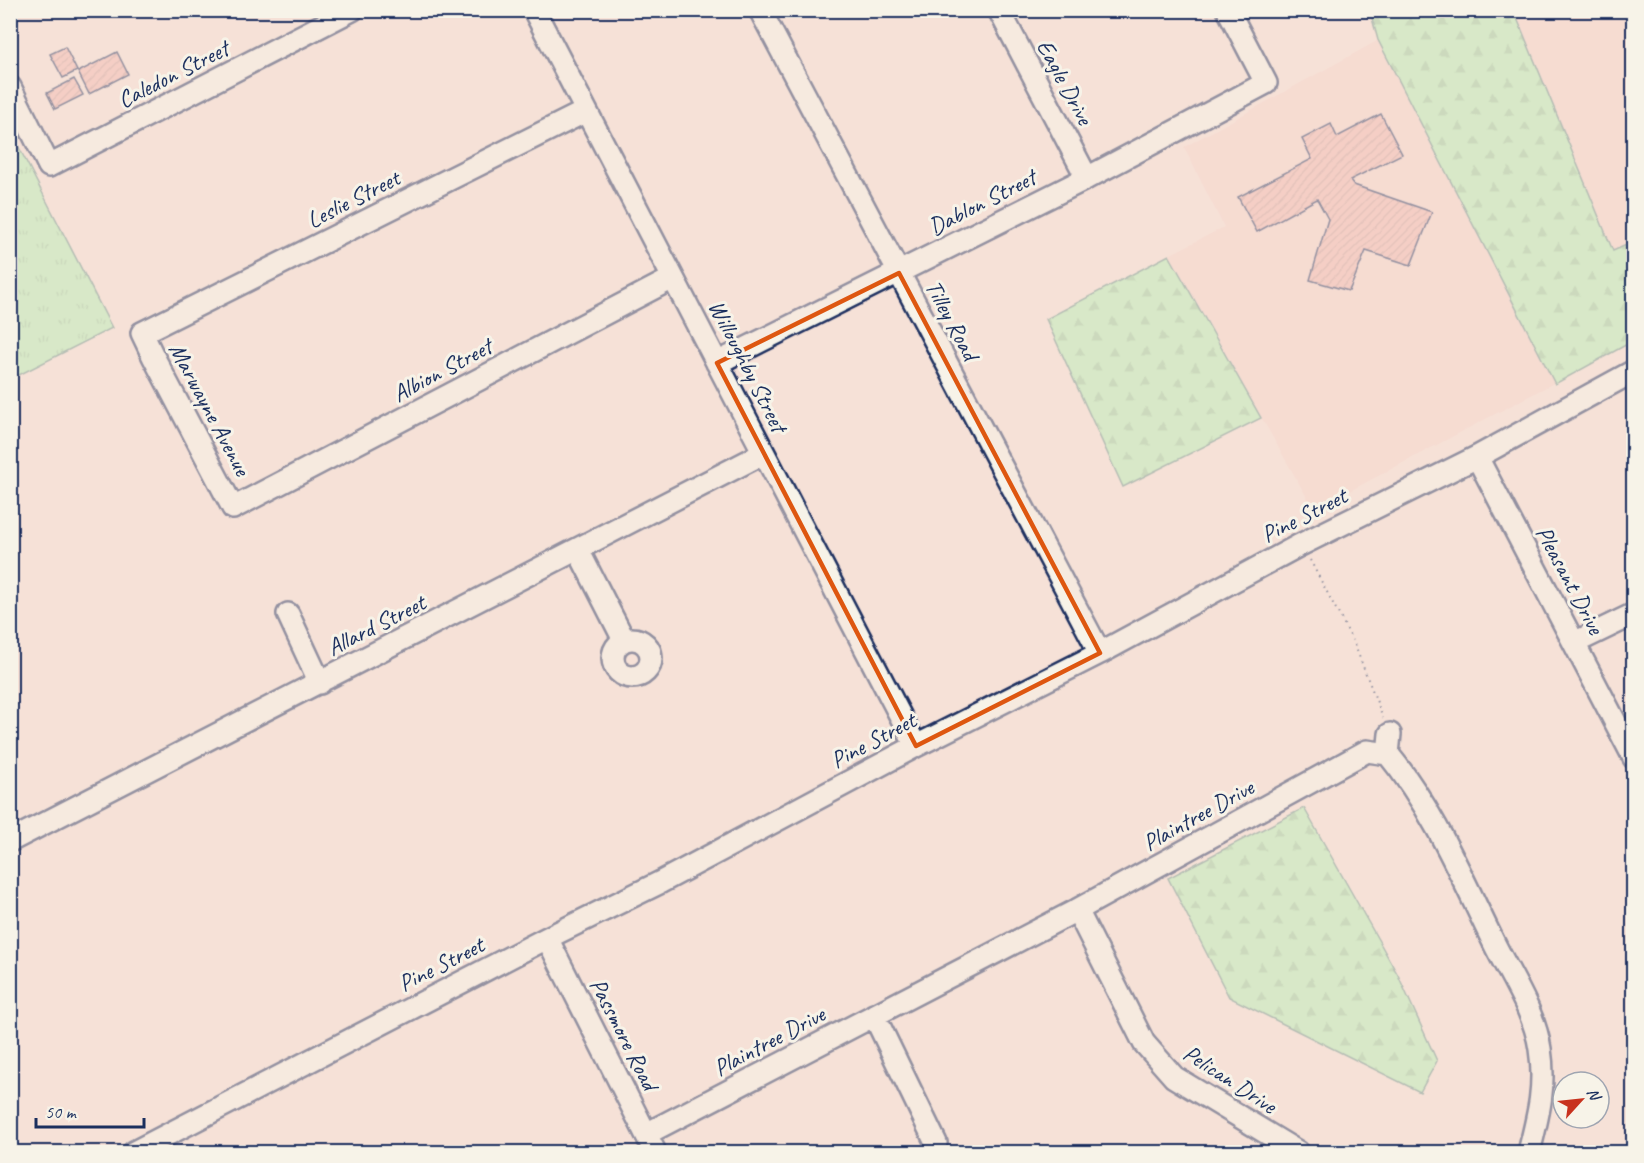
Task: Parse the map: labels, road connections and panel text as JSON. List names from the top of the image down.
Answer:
{
  "streets": {
    "street": [
      "Caledon Street",
      "Eagle Drive",
      "Leslie Street",
      "Dablon Street",
      "Tilley Road",
      "Willoughby Street",
      "Albion Street",
      "Marwayne Avenue",
      "Pine Street",
      "Pleasant Drive",
      "Allard Street",
      "Plaintree Drive",
      "Passmore Road",
      "Pelican Drive"
    ]
  },
  "crossings": [
    ["Eagle Drive", "Dablon Street"],
    ["Leslie Street", "Willoughby Street"],
    ["Leslie Street", "Marwayne Avenue"],
    ["Dablon Street", "Tilley Road"],
    ["Dablon Street", "Willoughby Street"],
    ["Tilley Road", "Pine Street"],
    ["Willoughby Street", "Albion Street"],
    ["Willoughby Street", "Pine Street"],
    ["Willoughby Street", "Allard Street"],
    ["Albion Street", "Marwayne Avenue"],
    ["Pine Street", "Pleasant Drive"],
    ["Pine Street", "Passmore Road"],
    ["Plaintree Drive", "Passmore Road"],
    ["Plaintree Drive", "Pelican Drive"]
  ],
  "scale_bar": "50 m",
  "north": "top right"
}
